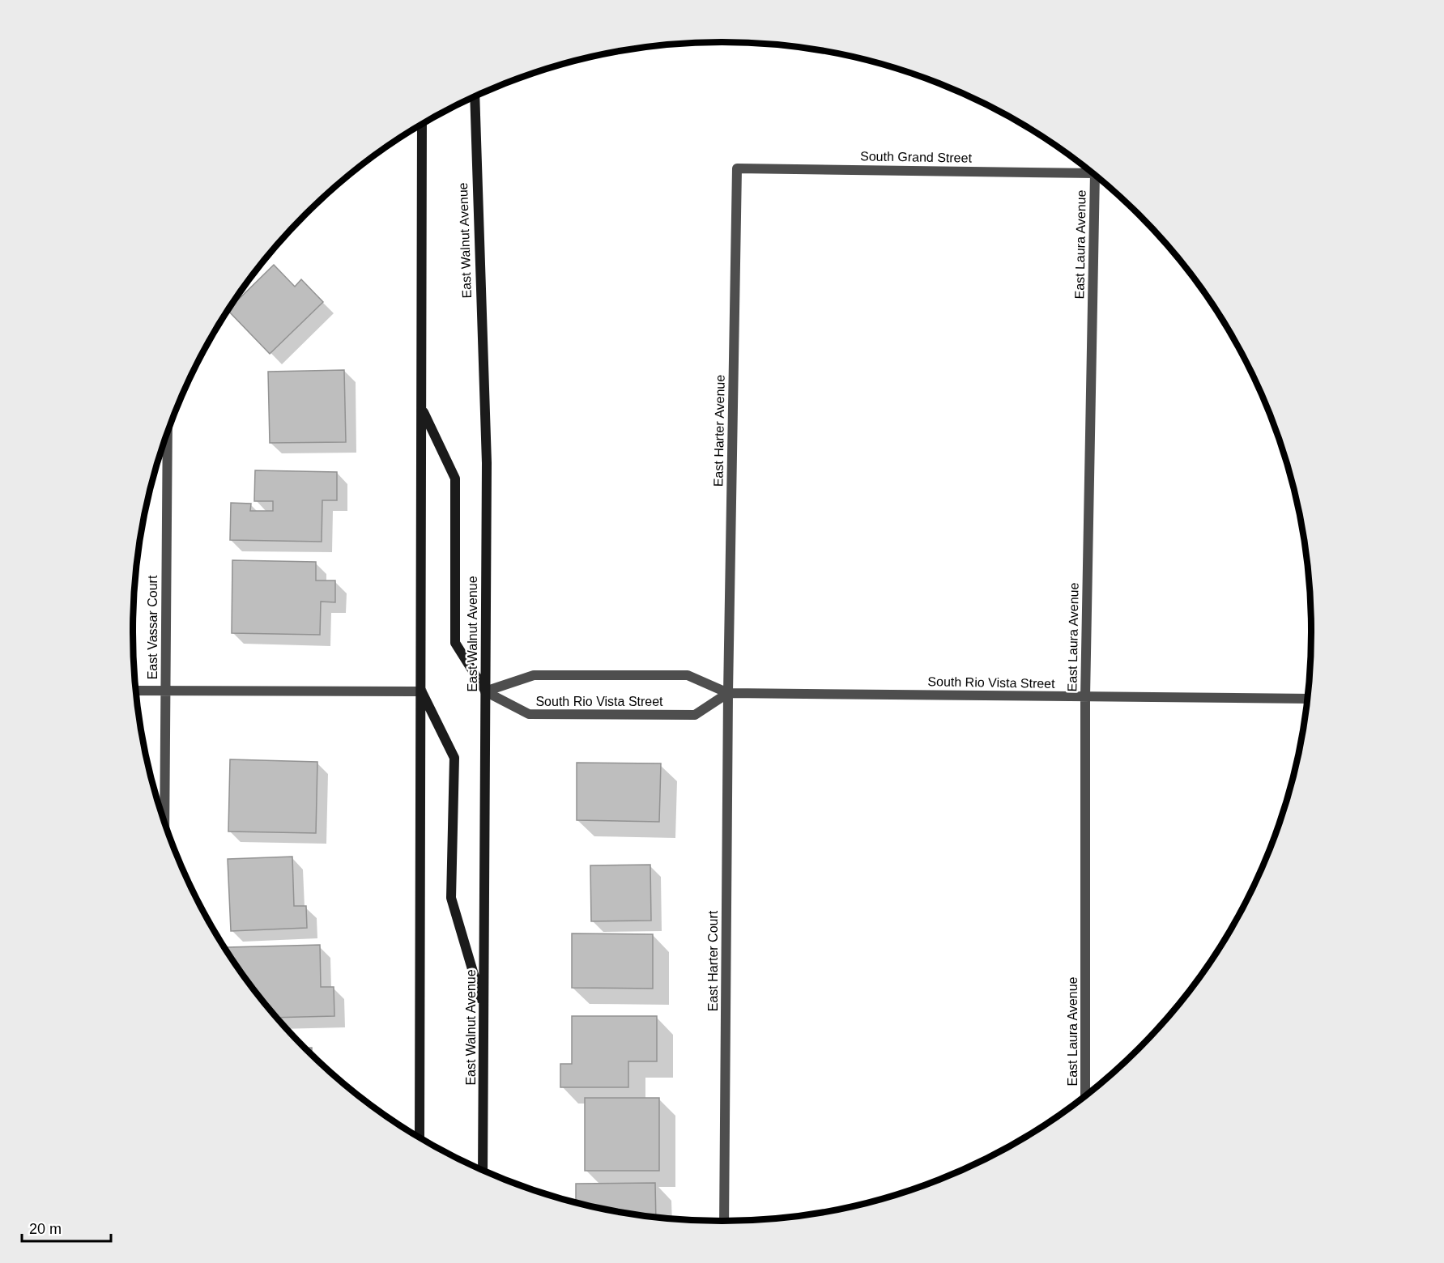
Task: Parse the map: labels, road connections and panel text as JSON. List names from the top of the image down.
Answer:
{
  "streets": {
    "main road": ["East Walnut Avenue"],
    "street": [
      "South Grand Street",
      "East Laura Avenue",
      "East Harter Avenue",
      "East Vassar Court",
      "South Rio Vista Street",
      "East Harter Court"
    ]
  },
  "crossings": [
    ["South Grand Street", "East Harter Avenue"],
    ["East Walnut Avenue", "South Rio Vista Street"],
    ["East Laura Avenue", "South Rio Vista Street"],
    ["East Harter Avenue", "South Rio Vista Street"],
    ["East Harter Avenue", "East Harter Court"],
    ["South Rio Vista Street", "East Harter Court"]
  ],
  "scale_bar": "20 m"
}
